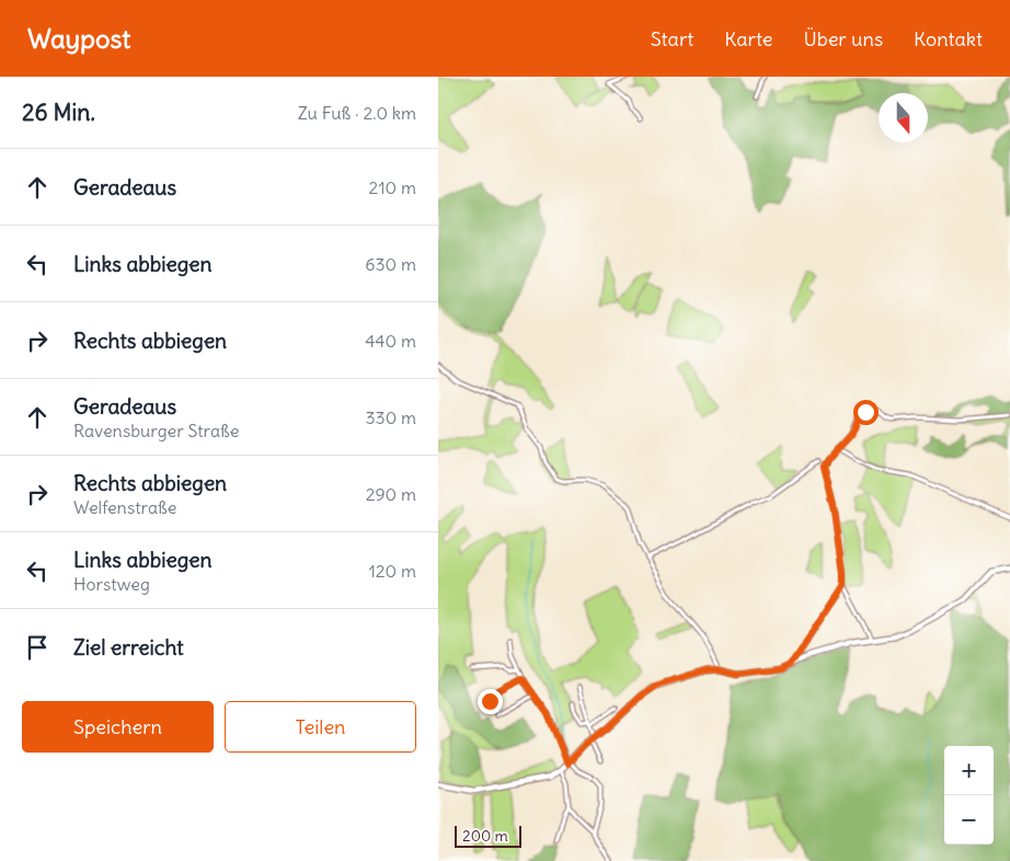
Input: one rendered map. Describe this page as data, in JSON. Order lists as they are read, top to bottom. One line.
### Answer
{"scale_bar":"200 m","north":"bottom","page":{"header":"Waypost","nav":["Start","Karte","Über uns","Kontakt"],"heading":["26 Min.","Zu Fuß · 2.0 km"],"list":[["Geradeaus","210 m"],["Links abbiegen","630 m"],["Rechts abbiegen","440 m"],["Geradeaus","Ravensburger Straße","330 m"],["Rechts abbiegen","Welfenstraße","290 m"],["Links abbiegen","Horstweg","120 m"],"Ziel erreicht"],"buttons":["Speichern","Teilen"],"map_buttons":["+","−"],"scale":"200 m"}}
